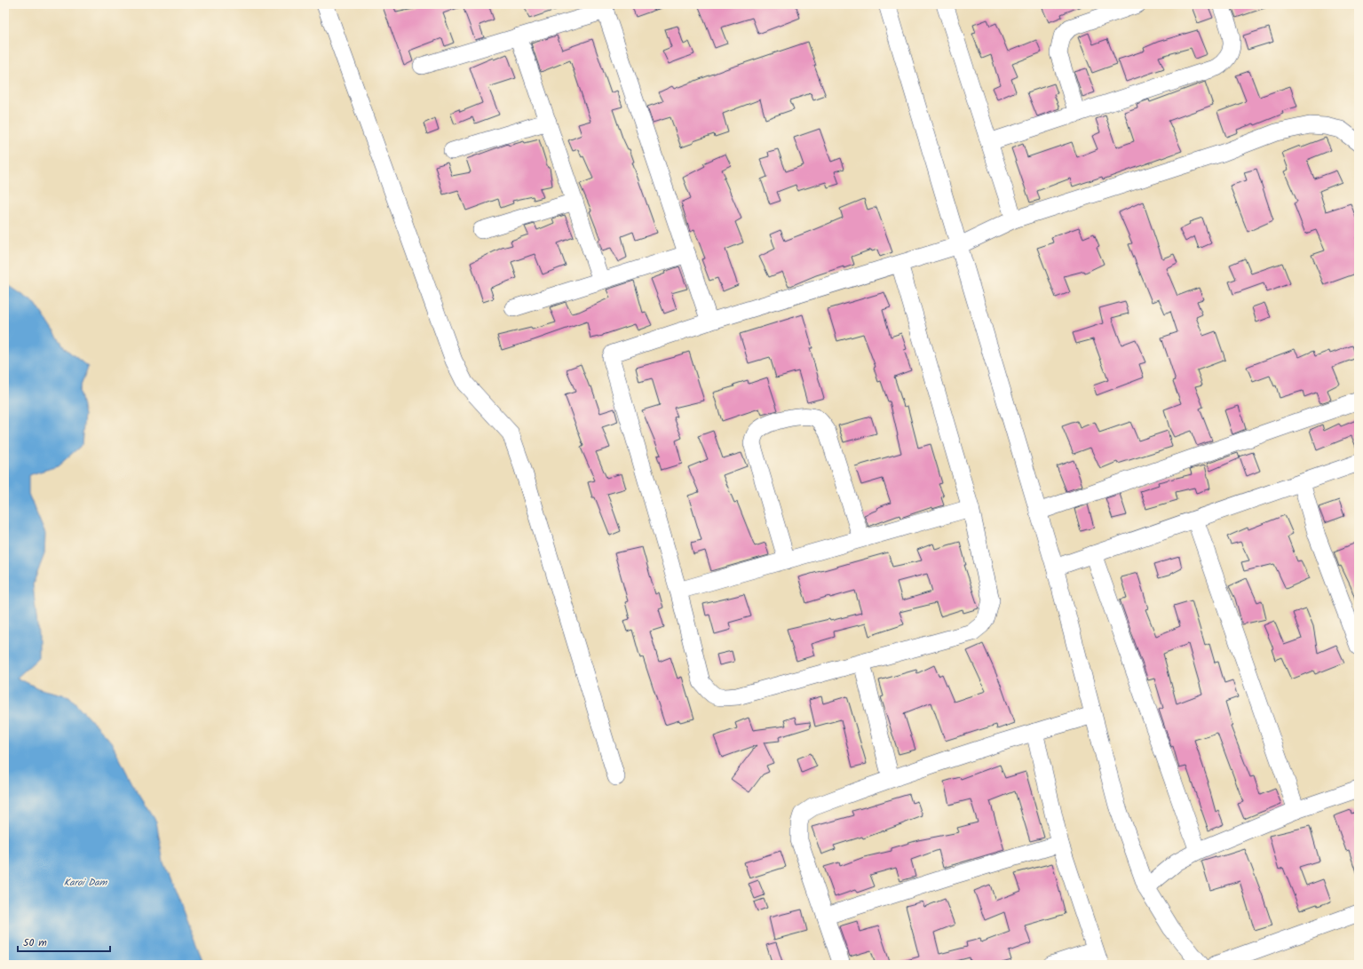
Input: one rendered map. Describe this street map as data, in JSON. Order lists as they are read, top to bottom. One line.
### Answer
{"water":["Karoi Dam"],"scale_bar":"50 m"}
